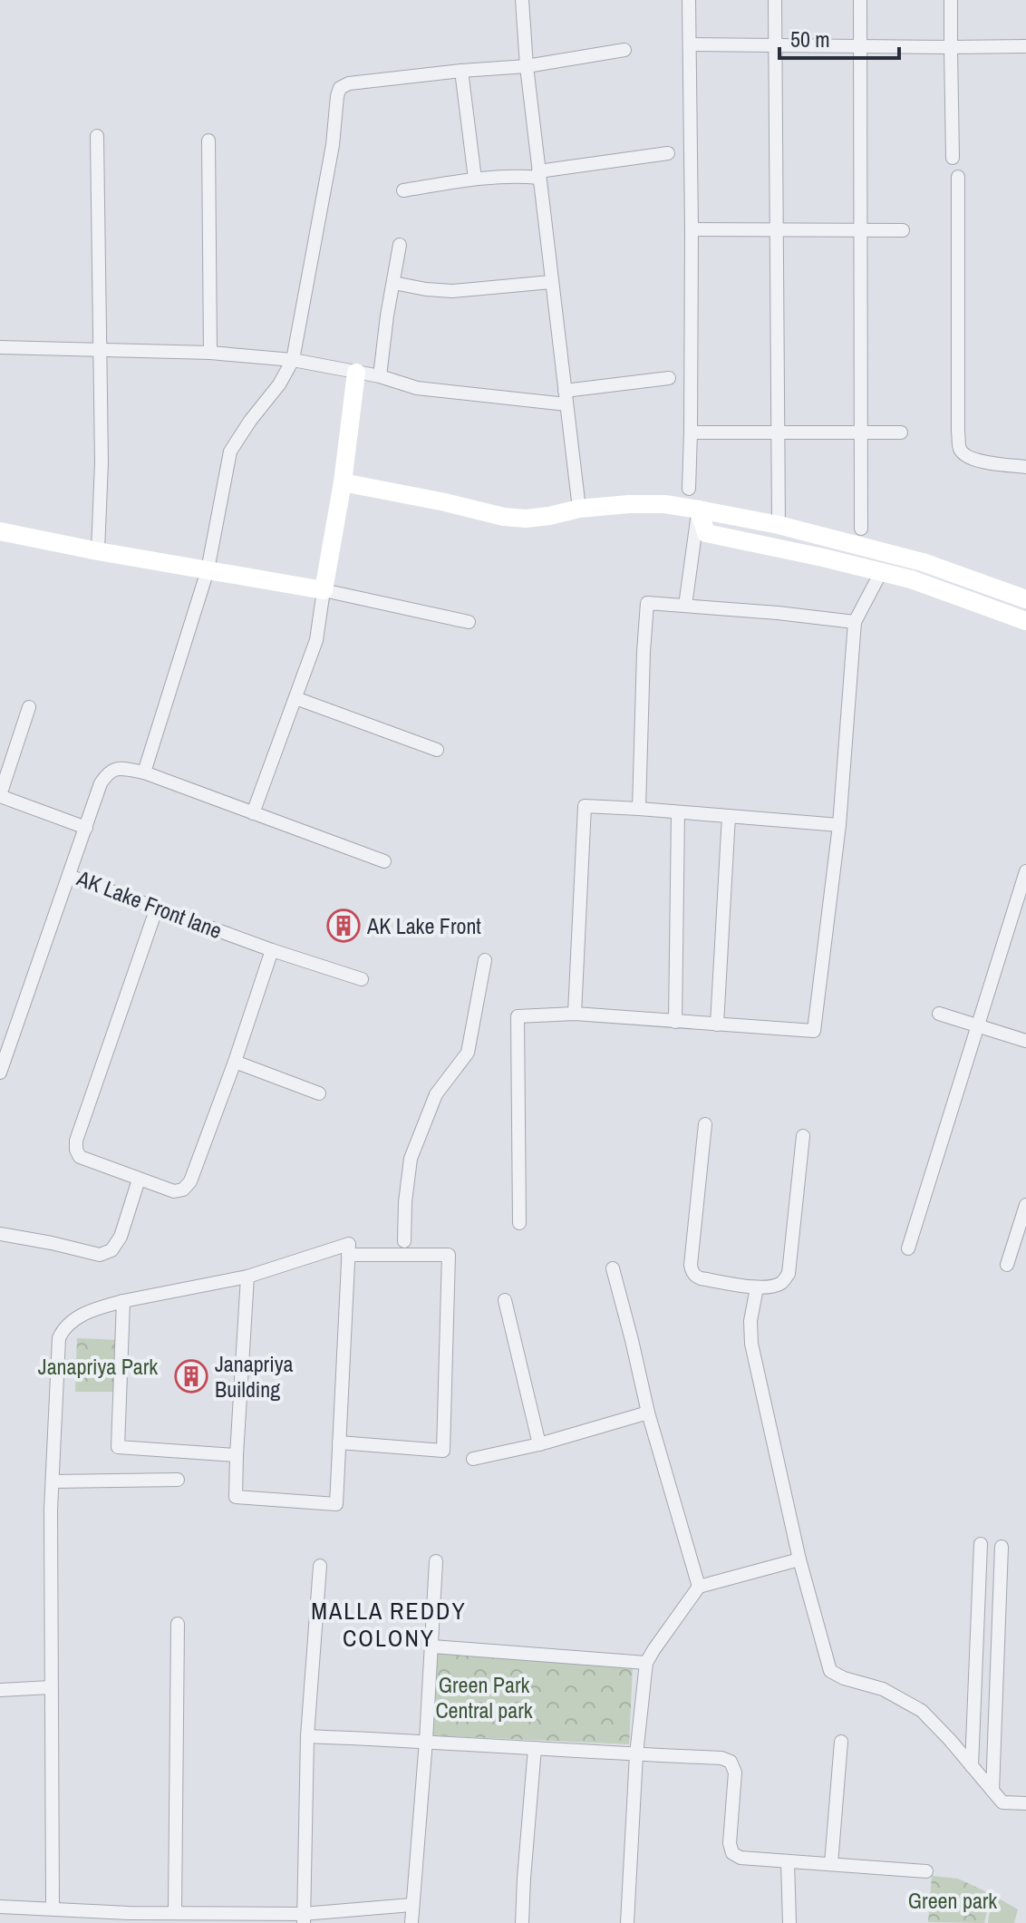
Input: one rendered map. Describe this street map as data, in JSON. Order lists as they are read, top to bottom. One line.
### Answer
{"streets":{"street":["AK Lake Front lane"]},"districts":["MALLA REDDY COLONY"],"parks":["Janapriya Park","Green Park Central park","Green park"],"places":{"building":["AK Lake Front","Janapriya Building"]},"scale_bar":"50 m"}
